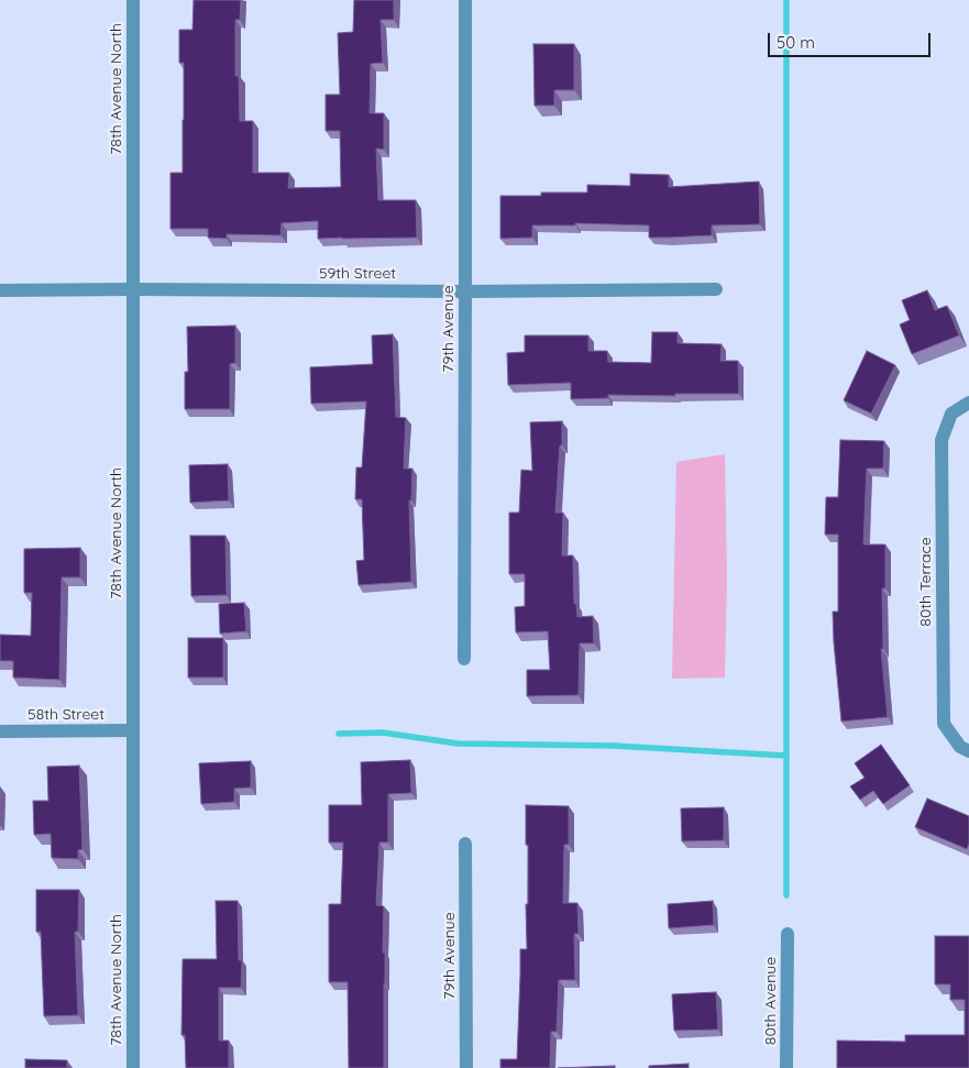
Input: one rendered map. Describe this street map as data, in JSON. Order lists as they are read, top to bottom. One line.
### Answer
{"streets":{"street":["78th Avenue North","59th Street","79th Avenue","80th Terrace","58th Street","80th Avenue"]},"crossings":[["78th Avenue North","59th Street"],["78th Avenue North","58th Street"],["59th Street","79th Avenue"]],"scale_bar":"50 m"}
